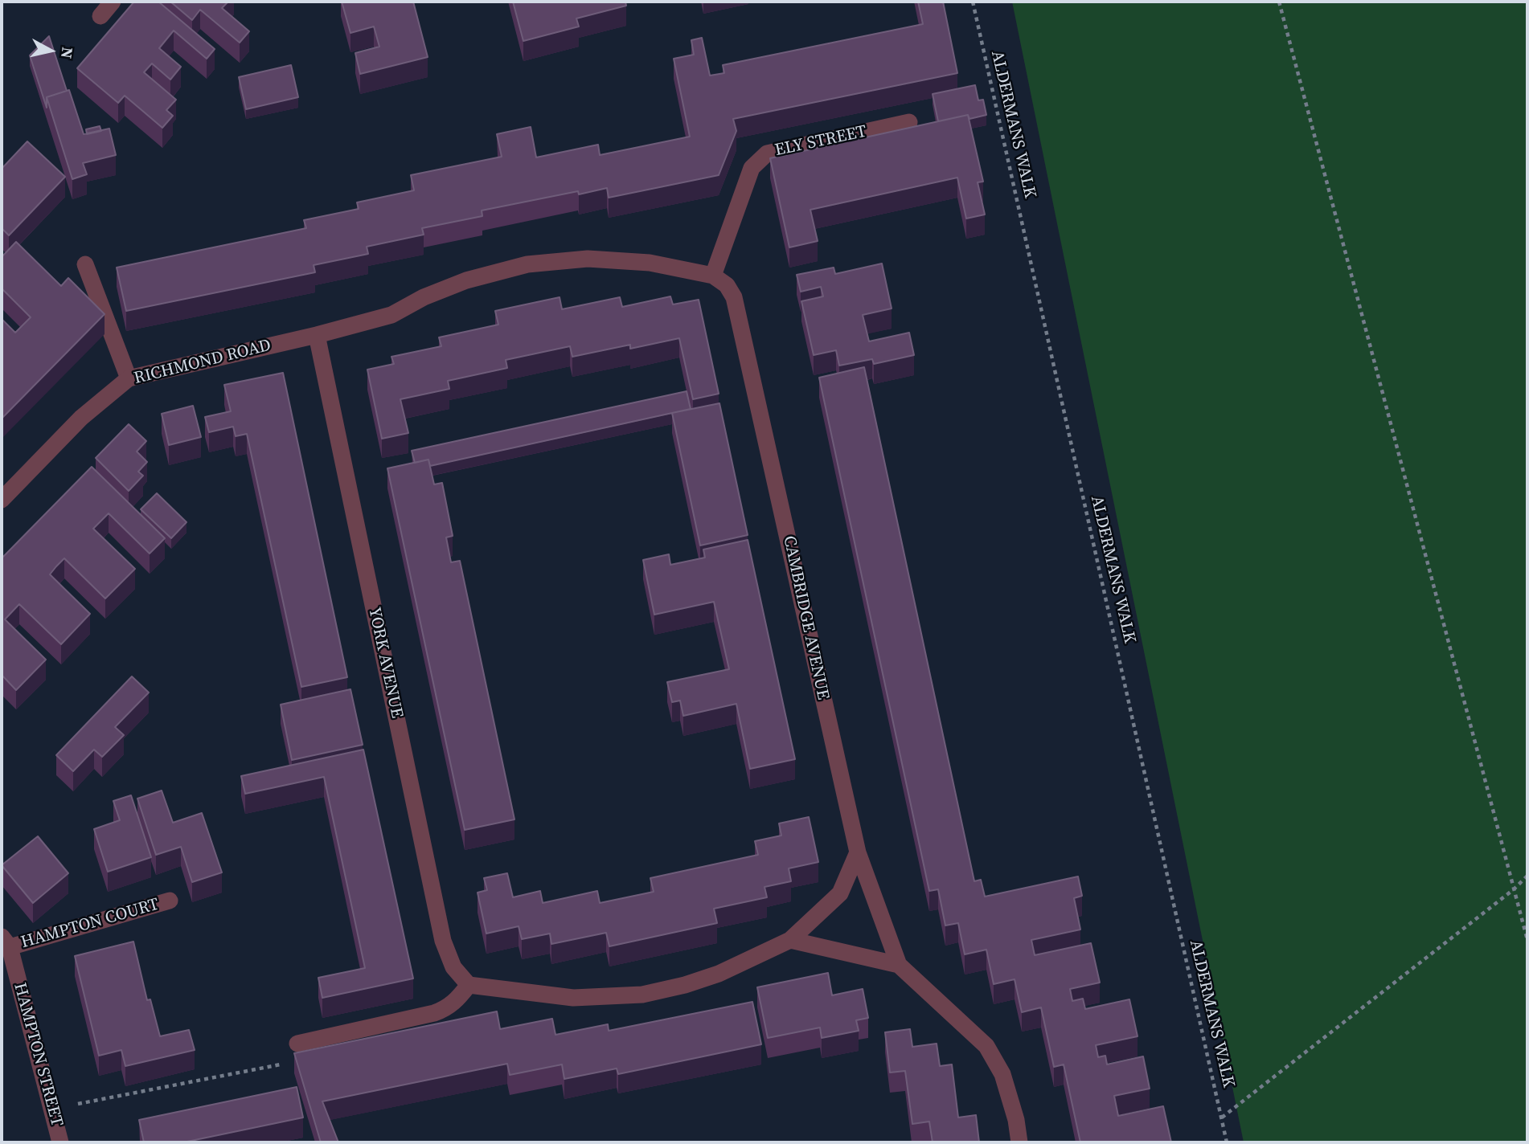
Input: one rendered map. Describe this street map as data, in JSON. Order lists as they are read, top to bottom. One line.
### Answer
{"streets":{"street":["ELY STREET","RICHMOND ROAD","CAMBRIDGE AVENUE","YORK AVENUE","HAMPTON COURT","HAMPTON STREET"],"path":["ALDERMANS WALK"]},"crossings":[["ELY STREET","RICHMOND ROAD"],["ELY STREET","CAMBRIDGE AVENUE"],["RICHMOND ROAD","CAMBRIDGE AVENUE"],["RICHMOND ROAD","YORK AVENUE"],["HAMPTON COURT","HAMPTON STREET"]],"north":"right"}
